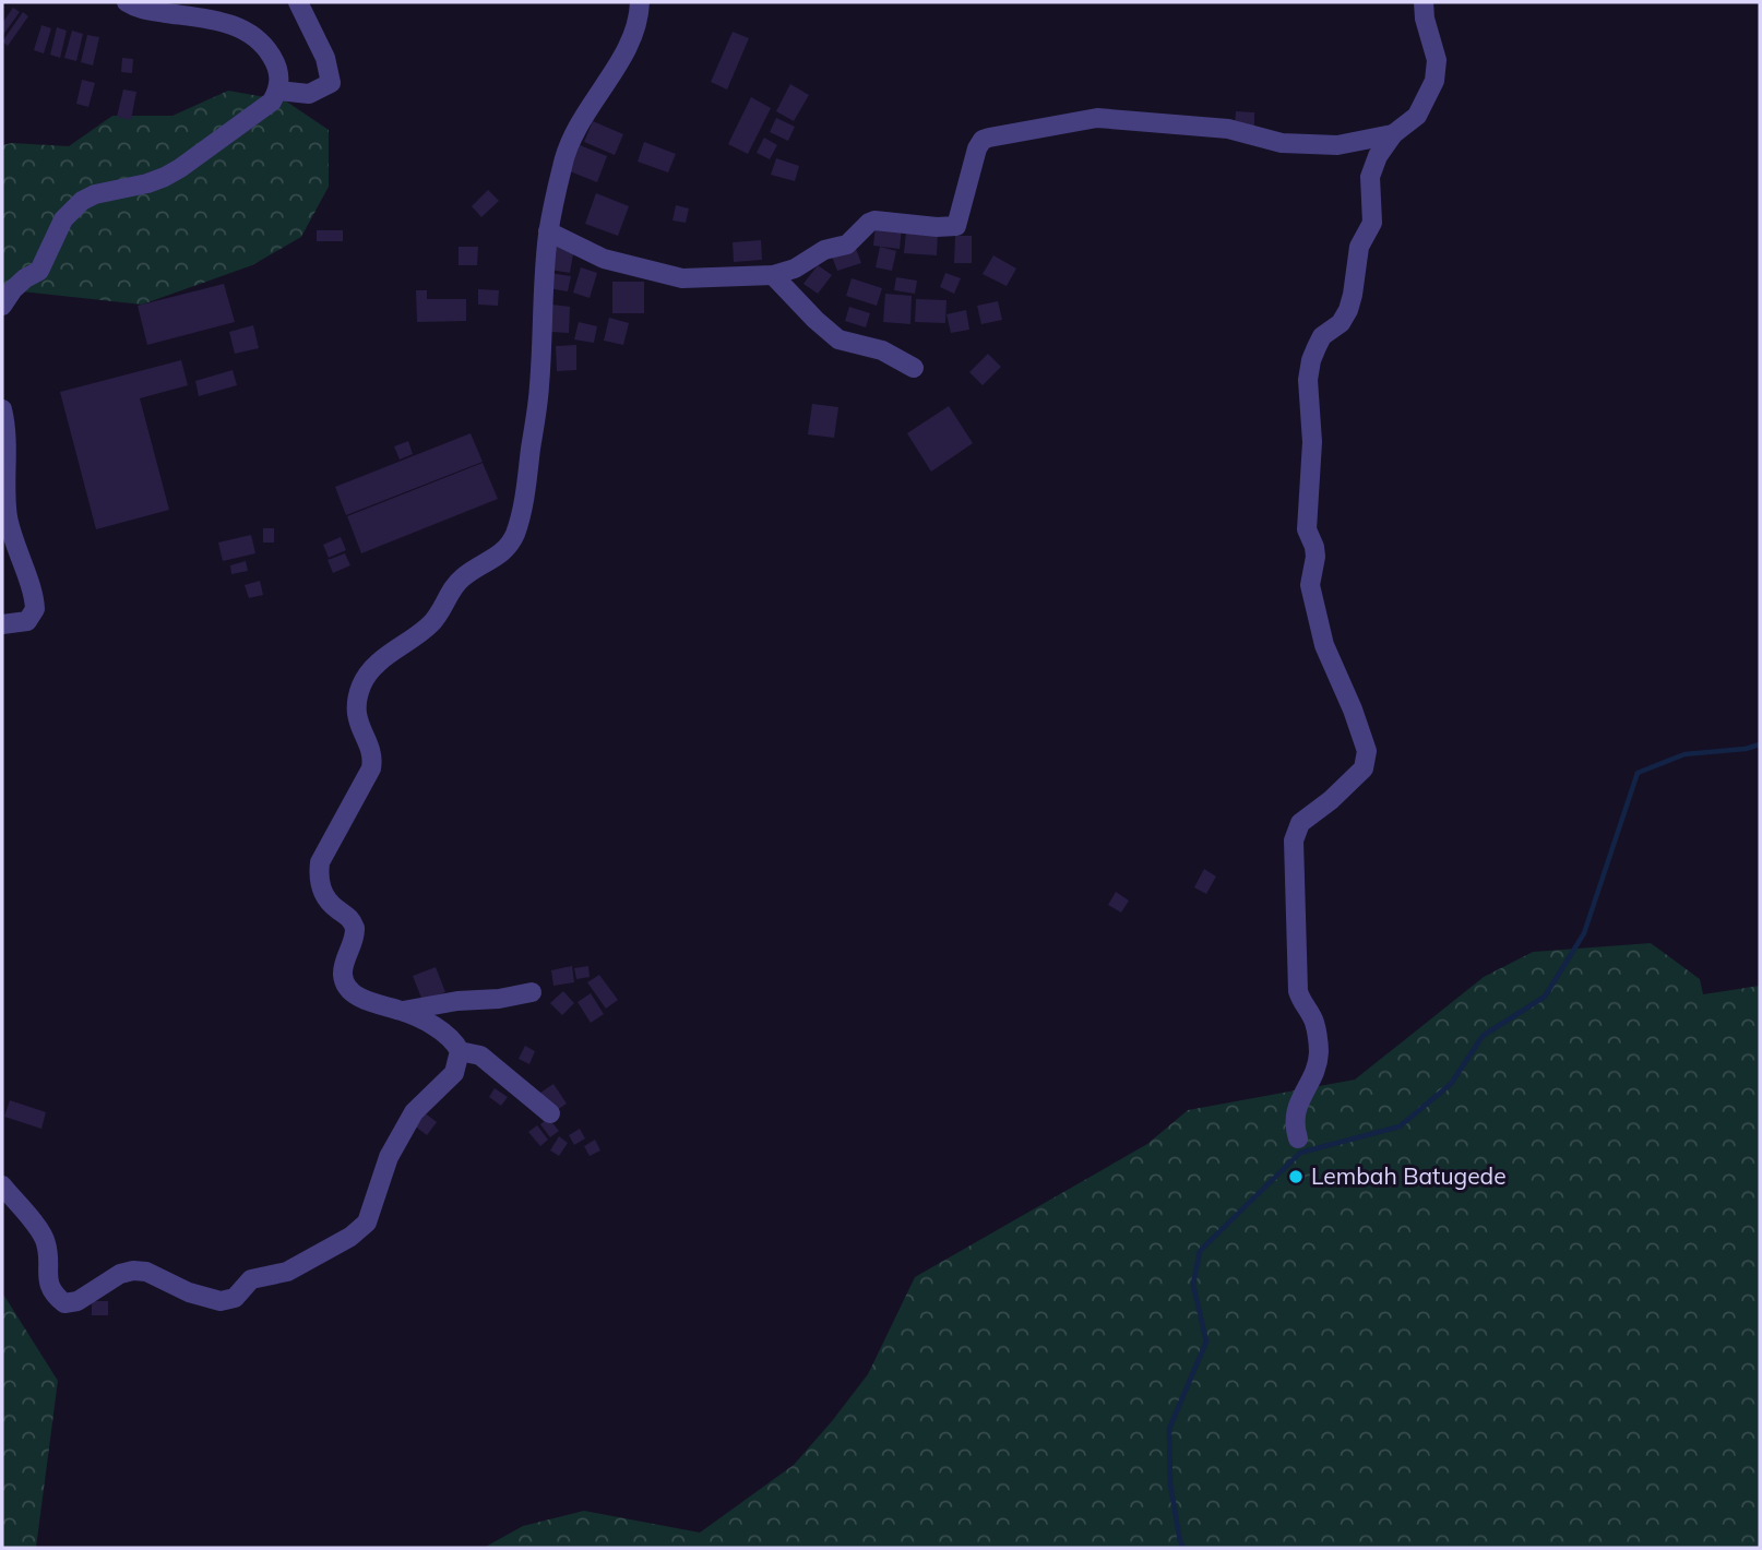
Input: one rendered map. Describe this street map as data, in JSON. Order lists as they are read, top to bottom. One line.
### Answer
{"places":["Lembah Batugede"]}
